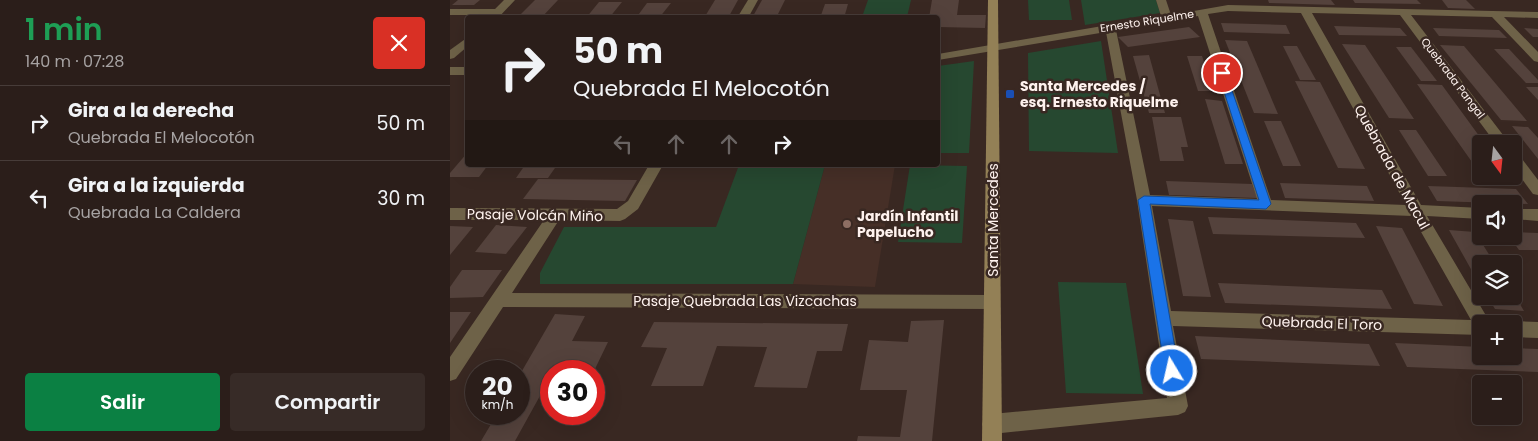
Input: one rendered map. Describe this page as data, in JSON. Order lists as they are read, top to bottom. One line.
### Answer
{"streets":{"street":["Ernesto Riquelme","Quebrada Pangal","Quebrada de Macul","Pasaje Volcán Miño","Santa Mercedes","Pasaje Quebrada Las Vizcachas","Quebrada El Toro"]},"crossings":[["Ernesto Riquelme","Quebrada Pangal"],["Ernesto Riquelme","Quebrada de Macul"],["Ernesto Riquelme","Santa Mercedes"],["Santa Mercedes","Pasaje Quebrada Las Vizcachas"]],"places":{"transit":["Santa Mercedes / esq. Ernesto Riquelme"],"other":["Jardín Infantil Papelucho"]},"north":"bottom","page":{"heading":["1 min","140 m · 07:28"],"turn":["50 m","Quebrada El Melocotón"],"list":[{"name":"Gira a la derecha","note":"Quebrada El Melocotón","value":"50 m"},{"name":"Gira a la izquierda","note":"Quebrada La Caldera","value":"30 m"}],"map_buttons":["+","−"],"speed":"20 km/h","limit":"30","buttons":["Salir","Compartir"]}}
